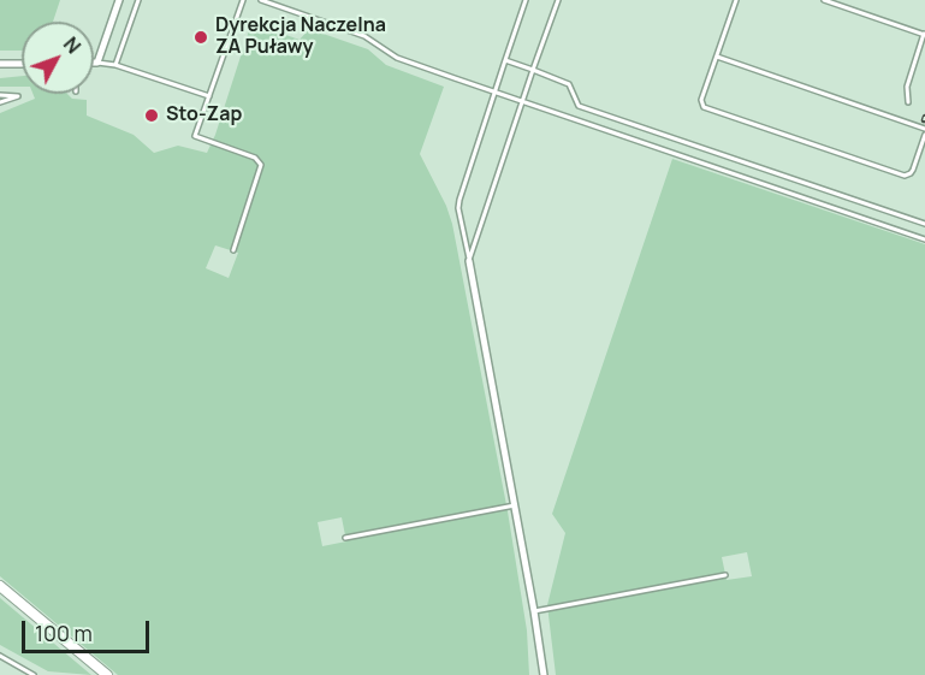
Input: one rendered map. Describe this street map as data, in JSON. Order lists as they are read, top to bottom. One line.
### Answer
{"places":["Dyrekcja Naczelna ZA Puławy","Sto-Zap"],"scale_bar":"100 m","north":"top right"}
